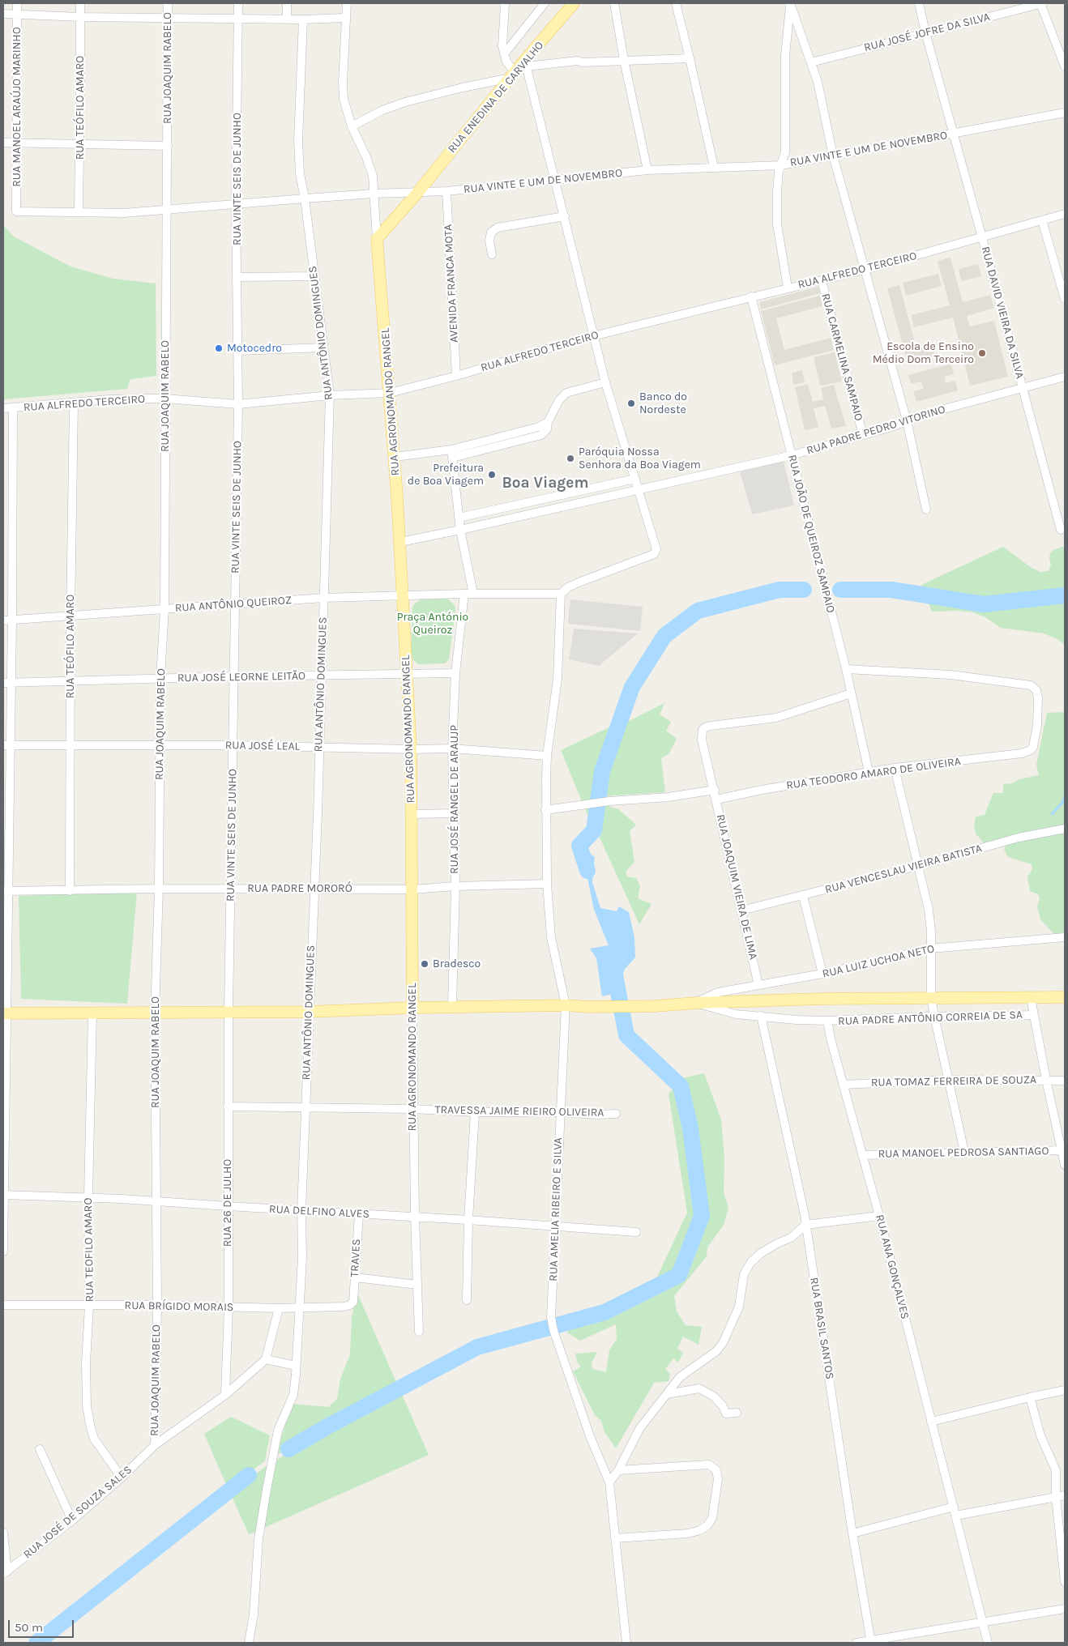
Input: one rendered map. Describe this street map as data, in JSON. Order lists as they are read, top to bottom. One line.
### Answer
{"streets":{"main road":["RUA ENEDINA DE CARVALHO","RUA AGRONOMANDO RANGEL"],"street":["RUA JOSÉ JOFRE DA SILVA","RUA JOAQUIM RABELO","RUA MANOEL ARAÚJO MARINHO","RUA TEÓFILO AMARO","RUA VINTE E UM DE NOVEMBRO","RUA VINTE SEIS DE JUNHO","RUA ALFREDO TERCEIRO","AVENIDA FRANCA MOTA","RUA DAVID VIEIRA DA SILVA","RUA ANTÔNIO DOMINGUES","RUA CARMELINA SAMPAIO","RUA PADRE PEDRO VITORINO","RUA JOÃO DE QUEIROZ SAMPAIO","RUA ANTÔNIO QUEIROZ","RUA JOSÉ LEORNE LEITÃO","RUA JOSÉ LEAL","RUA TEODORO AMARO DE OLIVEIRA","RUA JOSÉ RANGEL DE ARAUJP","RUA VENCESLAU VIEIRA BATISTA","RUA JOAQUIM VIEIRA DE LIMA","RUA PADRE MORORÓ","RUA LUIZ UCHOA NETO","RUA PADRE ANTÔNIO CORREIA DE SA","RUA TOMAZ FERREIRA DE SOUZA","TRAVESSA JAIME RIEIRO OLIVEIRA","RUA MANOEL PEDROSA SANTIAGO","RUA 26 DE JULHO","RUA AMELIA RIBEIRO E SILVA","RUA DELFINO ALVES","RUA TEOFILO AMARO","TRAVES","RUA ANA GONÇALVES","RUA BRÍGIDO MORAIS","RUA BRASIL SANTOS","RUA JOSÉ DE SOUZA SALES"]},"crossings":[["RUA JOAQUIM RABELO","RUA VINTE E UM DE NOVEMBRO"],["RUA JOAQUIM RABELO","RUA ALFREDO TERCEIRO"],["RUA JOAQUIM RABELO","RUA ANTÔNIO QUEIROZ"],["RUA JOAQUIM RABELO","RUA JOSÉ LEORNE LEITÃO"],["RUA JOAQUIM RABELO","RUA JOSÉ LEAL"],["RUA JOAQUIM RABELO","RUA PADRE MORORÓ"],["RUA JOAQUIM RABELO","RUA DELFINO ALVES"],["RUA JOAQUIM RABELO","RUA BRÍGIDO MORAIS"],["RUA JOAQUIM RABELO","RUA JOSÉ DE SOUZA SALES"],["RUA ENEDINA DE CARVALHO","RUA VINTE E UM DE NOVEMBRO"],["RUA ENEDINA DE CARVALHO","RUA AGRONOMANDO RANGEL"],["RUA MANOEL ARAÚJO MARINHO","RUA VINTE E UM DE NOVEMBRO"],["RUA TEÓFILO AMARO","RUA VINTE E UM DE NOVEMBRO"],["RUA TEÓFILO AMARO","RUA ALFREDO TERCEIRO"],["RUA TEÓFILO AMARO","RUA ANTÔNIO QUEIROZ"],["RUA TEÓFILO AMARO","RUA JOSÉ LEORNE LEITÃO"],["RUA TEÓFILO AMARO","RUA JOSÉ LEAL"],["RUA TEÓFILO AMARO","RUA PADRE MORORÓ"],["RUA VINTE E UM DE NOVEMBRO","RUA VINTE SEIS DE JUNHO"],["RUA VINTE E UM DE NOVEMBRO","AVENIDA FRANCA MOTA"],["RUA VINTE E UM DE NOVEMBRO","RUA DAVID VIEIRA DA SILVA"],["RUA VINTE E UM DE NOVEMBRO","RUA ANTÔNIO DOMINGUES"],["RUA VINTE E UM DE NOVEMBRO","RUA AGRONOMANDO RANGEL"],["RUA VINTE SEIS DE JUNHO","RUA ALFREDO TERCEIRO"],["RUA VINTE SEIS DE JUNHO","RUA ANTÔNIO QUEIROZ"],["RUA VINTE SEIS DE JUNHO","RUA JOSÉ LEORNE LEITÃO"],["RUA VINTE SEIS DE JUNHO","RUA JOSÉ LEAL"],["RUA VINTE SEIS DE JUNHO","RUA PADRE MORORÓ"],["RUA VINTE SEIS DE JUNHO","RUA 26 DE JULHO"],["RUA ALFREDO TERCEIRO","AVENIDA FRANCA MOTA"],["RUA ALFREDO TERCEIRO","RUA DAVID VIEIRA DA SILVA"],["RUA ALFREDO TERCEIRO","RUA ANTÔNIO DOMINGUES"],["RUA ALFREDO TERCEIRO","RUA CARMELINA SAMPAIO"],["RUA ALFREDO TERCEIRO","RUA AGRONOMANDO RANGEL"],["RUA ALFREDO TERCEIRO","RUA JOÃO DE QUEIROZ SAMPAIO"],["RUA DAVID VIEIRA DA SILVA","RUA PADRE PEDRO VITORINO"],["RUA ANTÔNIO DOMINGUES","RUA ANTÔNIO QUEIROZ"],["RUA ANTÔNIO DOMINGUES","RUA JOSÉ LEORNE LEITÃO"],["RUA ANTÔNIO DOMINGUES","RUA JOSÉ LEAL"],["RUA ANTÔNIO DOMINGUES","RUA PADRE MORORÓ"],["RUA ANTÔNIO DOMINGUES","TRAVESSA JAIME RIEIRO OLIVEIRA"],["RUA ANTÔNIO DOMINGUES","RUA DELFINO ALVES"],["RUA ANTÔNIO DOMINGUES","RUA BRÍGIDO MORAIS"],["RUA CARMELINA SAMPAIO","RUA PADRE PEDRO VITORINO"],["RUA AGRONOMANDO RANGEL","RUA PADRE PEDRO VITORINO"],["RUA AGRONOMANDO RANGEL","RUA ANTÔNIO QUEIROZ"],["RUA AGRONOMANDO RANGEL","RUA JOSÉ LEORNE LEITÃO"],["RUA AGRONOMANDO RANGEL","RUA JOSÉ LEAL"],["RUA AGRONOMANDO RANGEL","RUA PADRE MORORÓ"],["RUA AGRONOMANDO RANGEL","TRAVESSA JAIME RIEIRO OLIVEIRA"],["RUA AGRONOMANDO RANGEL","RUA DELFINO ALVES"],["RUA PADRE PEDRO VITORINO","RUA JOÃO DE QUEIROZ SAMPAIO"],["RUA JOÃO DE QUEIROZ SAMPAIO","RUA TEODORO AMARO DE OLIVEIRA"],["RUA JOÃO DE QUEIROZ SAMPAIO","RUA JOAQUIM VIEIRA DE LIMA"],["RUA ANTÔNIO QUEIROZ","RUA JOSÉ RANGEL DE ARAUJP"],["RUA ANTÔNIO QUEIROZ","RUA AMELIA RIBEIRO E SILVA"],["RUA JOSÉ LEORNE LEITÃO","RUA JOSÉ RANGEL DE ARAUJP"],["RUA JOSÉ LEAL","RUA JOSÉ RANGEL DE ARAUJP"],["RUA JOSÉ LEAL","RUA AMELIA RIBEIRO E SILVA"],["RUA TEODORO AMARO DE OLIVEIRA","RUA JOAQUIM VIEIRA DE LIMA"],["RUA JOSÉ RANGEL DE ARAUJP","RUA PADRE MORORÓ"],["RUA VENCESLAU VIEIRA BATISTA","RUA JOAQUIM VIEIRA DE LIMA"],["RUA JOAQUIM VIEIRA DE LIMA","RUA LUIZ UCHOA NETO"],["RUA PADRE MORORÓ","RUA AMELIA RIBEIRO E SILVA"],["RUA PADRE ANTÔNIO CORREIA DE SA","RUA ANA GONÇALVES"],["RUA TOMAZ FERREIRA DE SOUZA","RUA ANA GONÇALVES"],["TRAVESSA JAIME RIEIRO OLIVEIRA","RUA 26 DE JULHO"],["TRAVESSA JAIME RIEIRO OLIVEIRA","RUA AMELIA RIBEIRO E SILVA"],["RUA MANOEL PEDROSA SANTIAGO","RUA ANA GONÇALVES"],["RUA 26 DE JULHO","RUA DELFINO ALVES"],["RUA 26 DE JULHO","RUA BRÍGIDO MORAIS"],["RUA 26 DE JULHO","RUA JOSÉ DE SOUZA SALES"],["RUA AMELIA RIBEIRO E SILVA","RUA DELFINO ALVES"],["RUA DELFINO ALVES","RUA TEOFILO AMARO"],["RUA DELFINO ALVES","TRAVES"],["RUA TEOFILO AMARO","RUA BRÍGIDO MORAIS"],["RUA TEOFILO AMARO","RUA JOSÉ DE SOUZA SALES"],["TRAVES","RUA BRÍGIDO MORAIS"]],"districts":["Boa Viagem"],"parks":["Praça António Queiroz"],"places":["Motocedro","Escola de Ensino Médio Dom Terceiro","Banco do Nordeste","Paróquia Nossa Senhora da Boa Viagem","Prefeitura de Boa Viagem","Bradesco"],"scale_bar":"50 m"}
